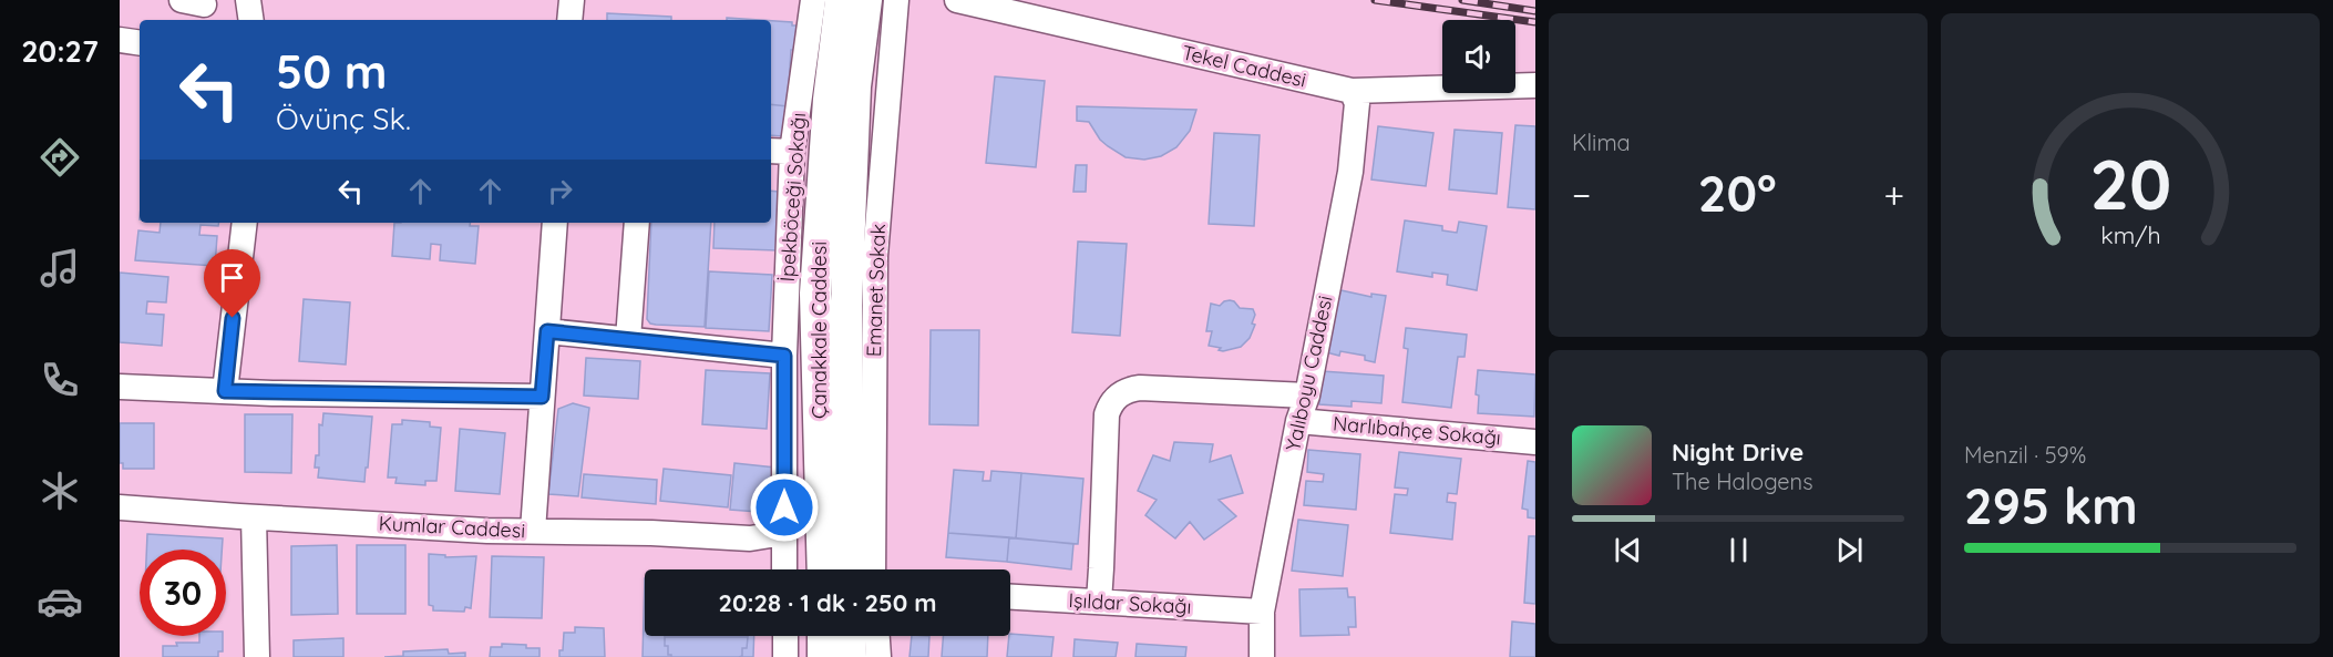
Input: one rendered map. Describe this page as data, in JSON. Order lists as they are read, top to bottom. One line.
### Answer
{"streets":{"main road":["Çanakkale Caddesi"],"street":["Tekel Caddesi","İpekböceği Sokağı","Emanet Sokak","Yalıboyu Caddesi","Narlıbahçe Sokağı","Kumlar Caddesi","Işıldar Sokağı"]},"crossings":[["Tekel Caddesi","Yalıboyu Caddesi"],["İpekböceği Sokağı","Kumlar Caddesi"],["Yalıboyu Caddesi","Narlıbahçe Sokağı"],["Yalıboyu Caddesi","Işıldar Sokağı"]],"page":{"tabs":"20:27","tile":["Klima",["Menzil · 59%","295 km"]],"turn":["50 m","Övünç Sk."],"heat":["−","20°","+"],"song":["Night Drive","The Halogens"],"limit":"30","trip":"20:28 · 1 dk · 250 m","gauge":["20","km/h"]}}
